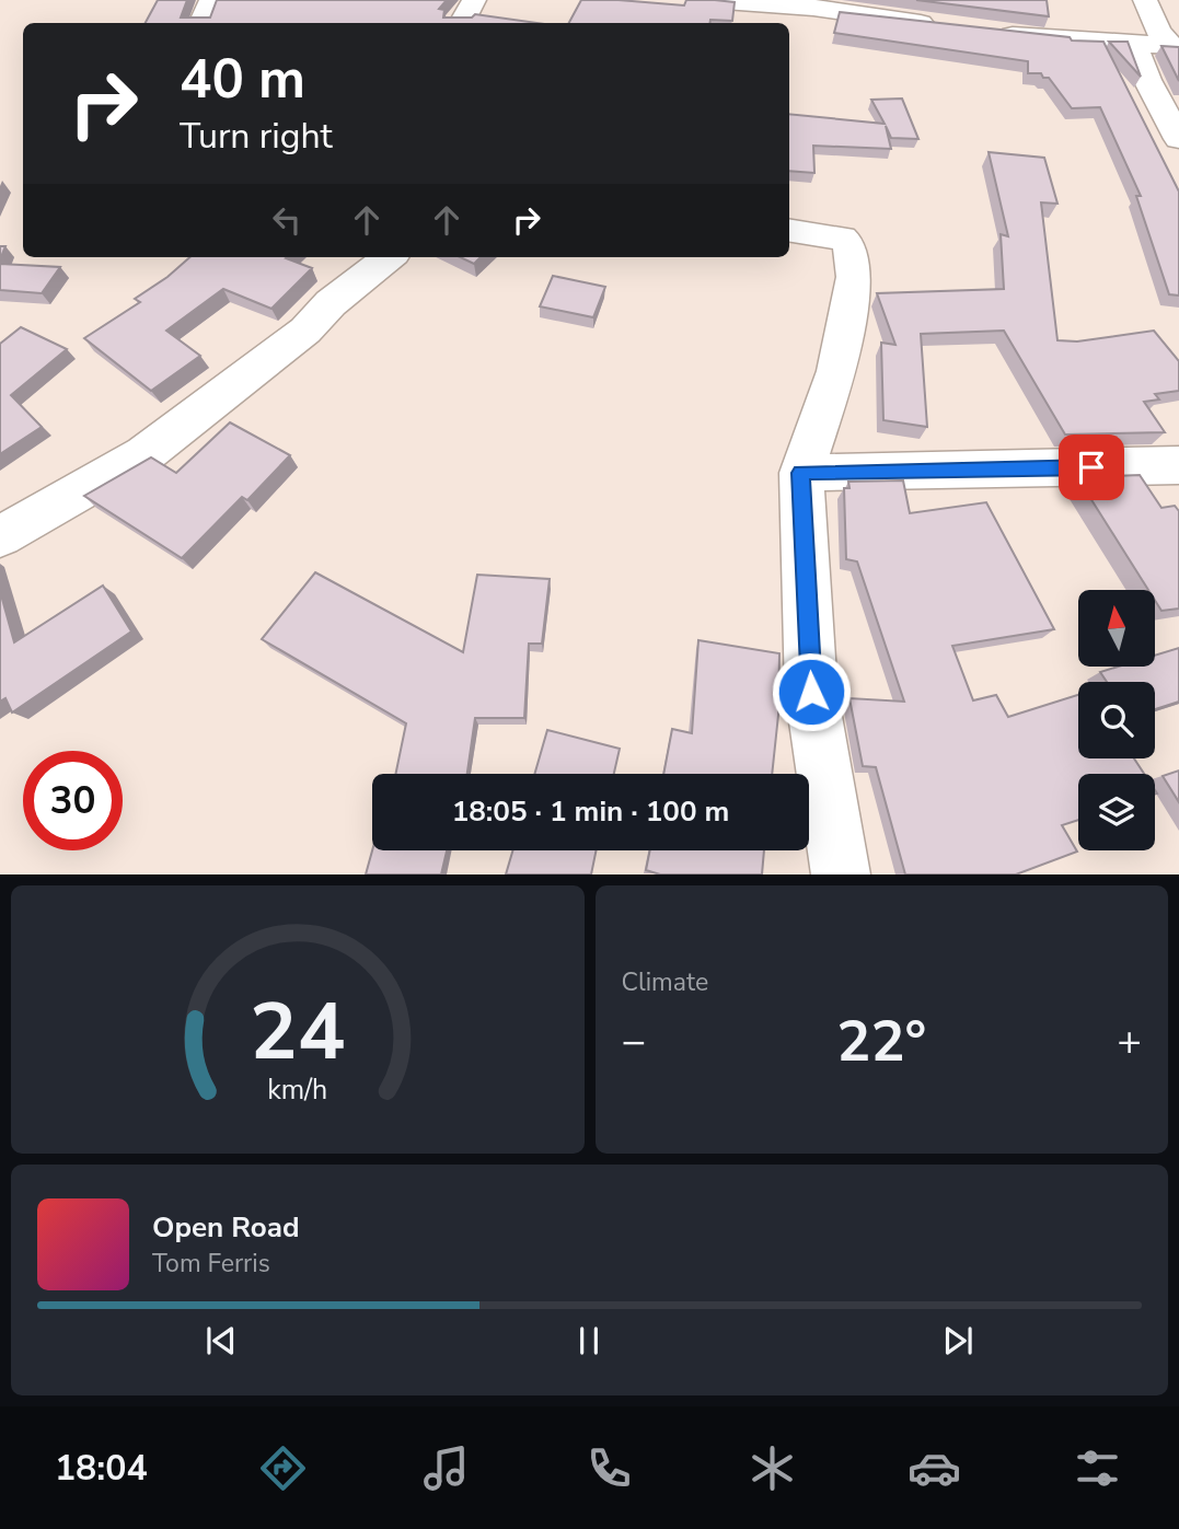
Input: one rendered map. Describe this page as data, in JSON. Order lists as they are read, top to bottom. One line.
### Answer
{"north":"top","page":{"turn":["40 m","Turn right"],"limit":"30","trip":"18:05 · 1 min · 100 m","tile":"Climate","heat":["−","22°","+"],"song":["Open Road","Tom Ferris"],"tabs":"18:04","gauge":["24","km/h"]}}
